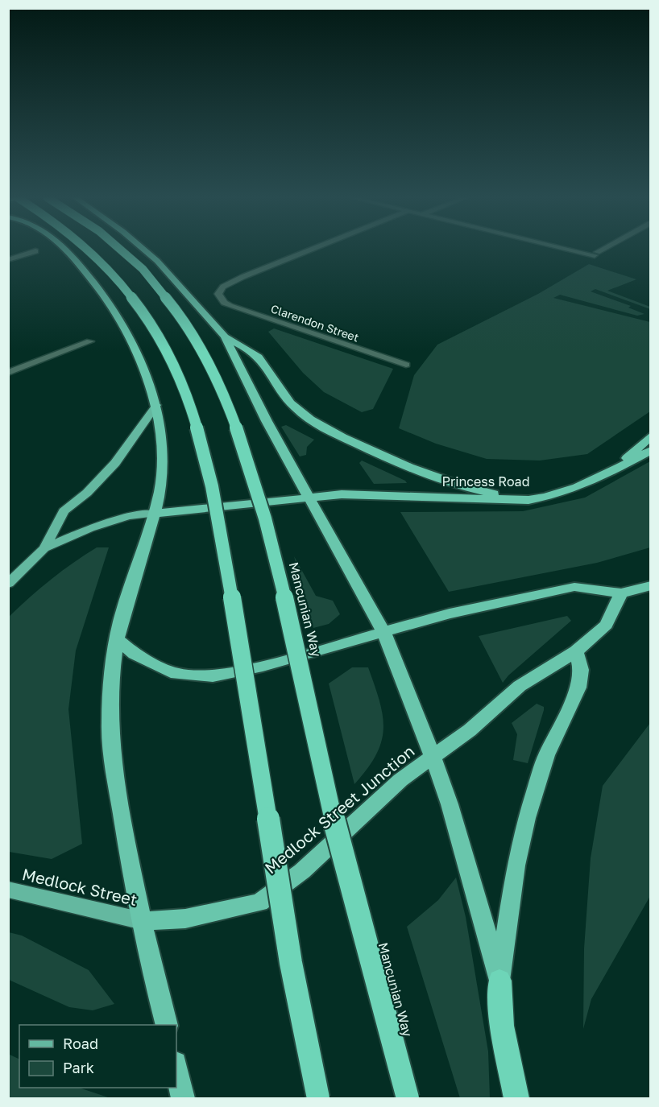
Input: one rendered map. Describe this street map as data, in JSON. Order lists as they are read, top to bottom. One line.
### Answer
{"streets":{"highway":["Princess Road","Mancunian Way","Medlock Street Junction"],"main road":["Medlock Street"],"street":["Clarendon Street"]},"crossings":[["Princess Road","Medlock Street Junction"],["Medlock Street Junction","Medlock Street"]],"legend":["Road","Park"]}
